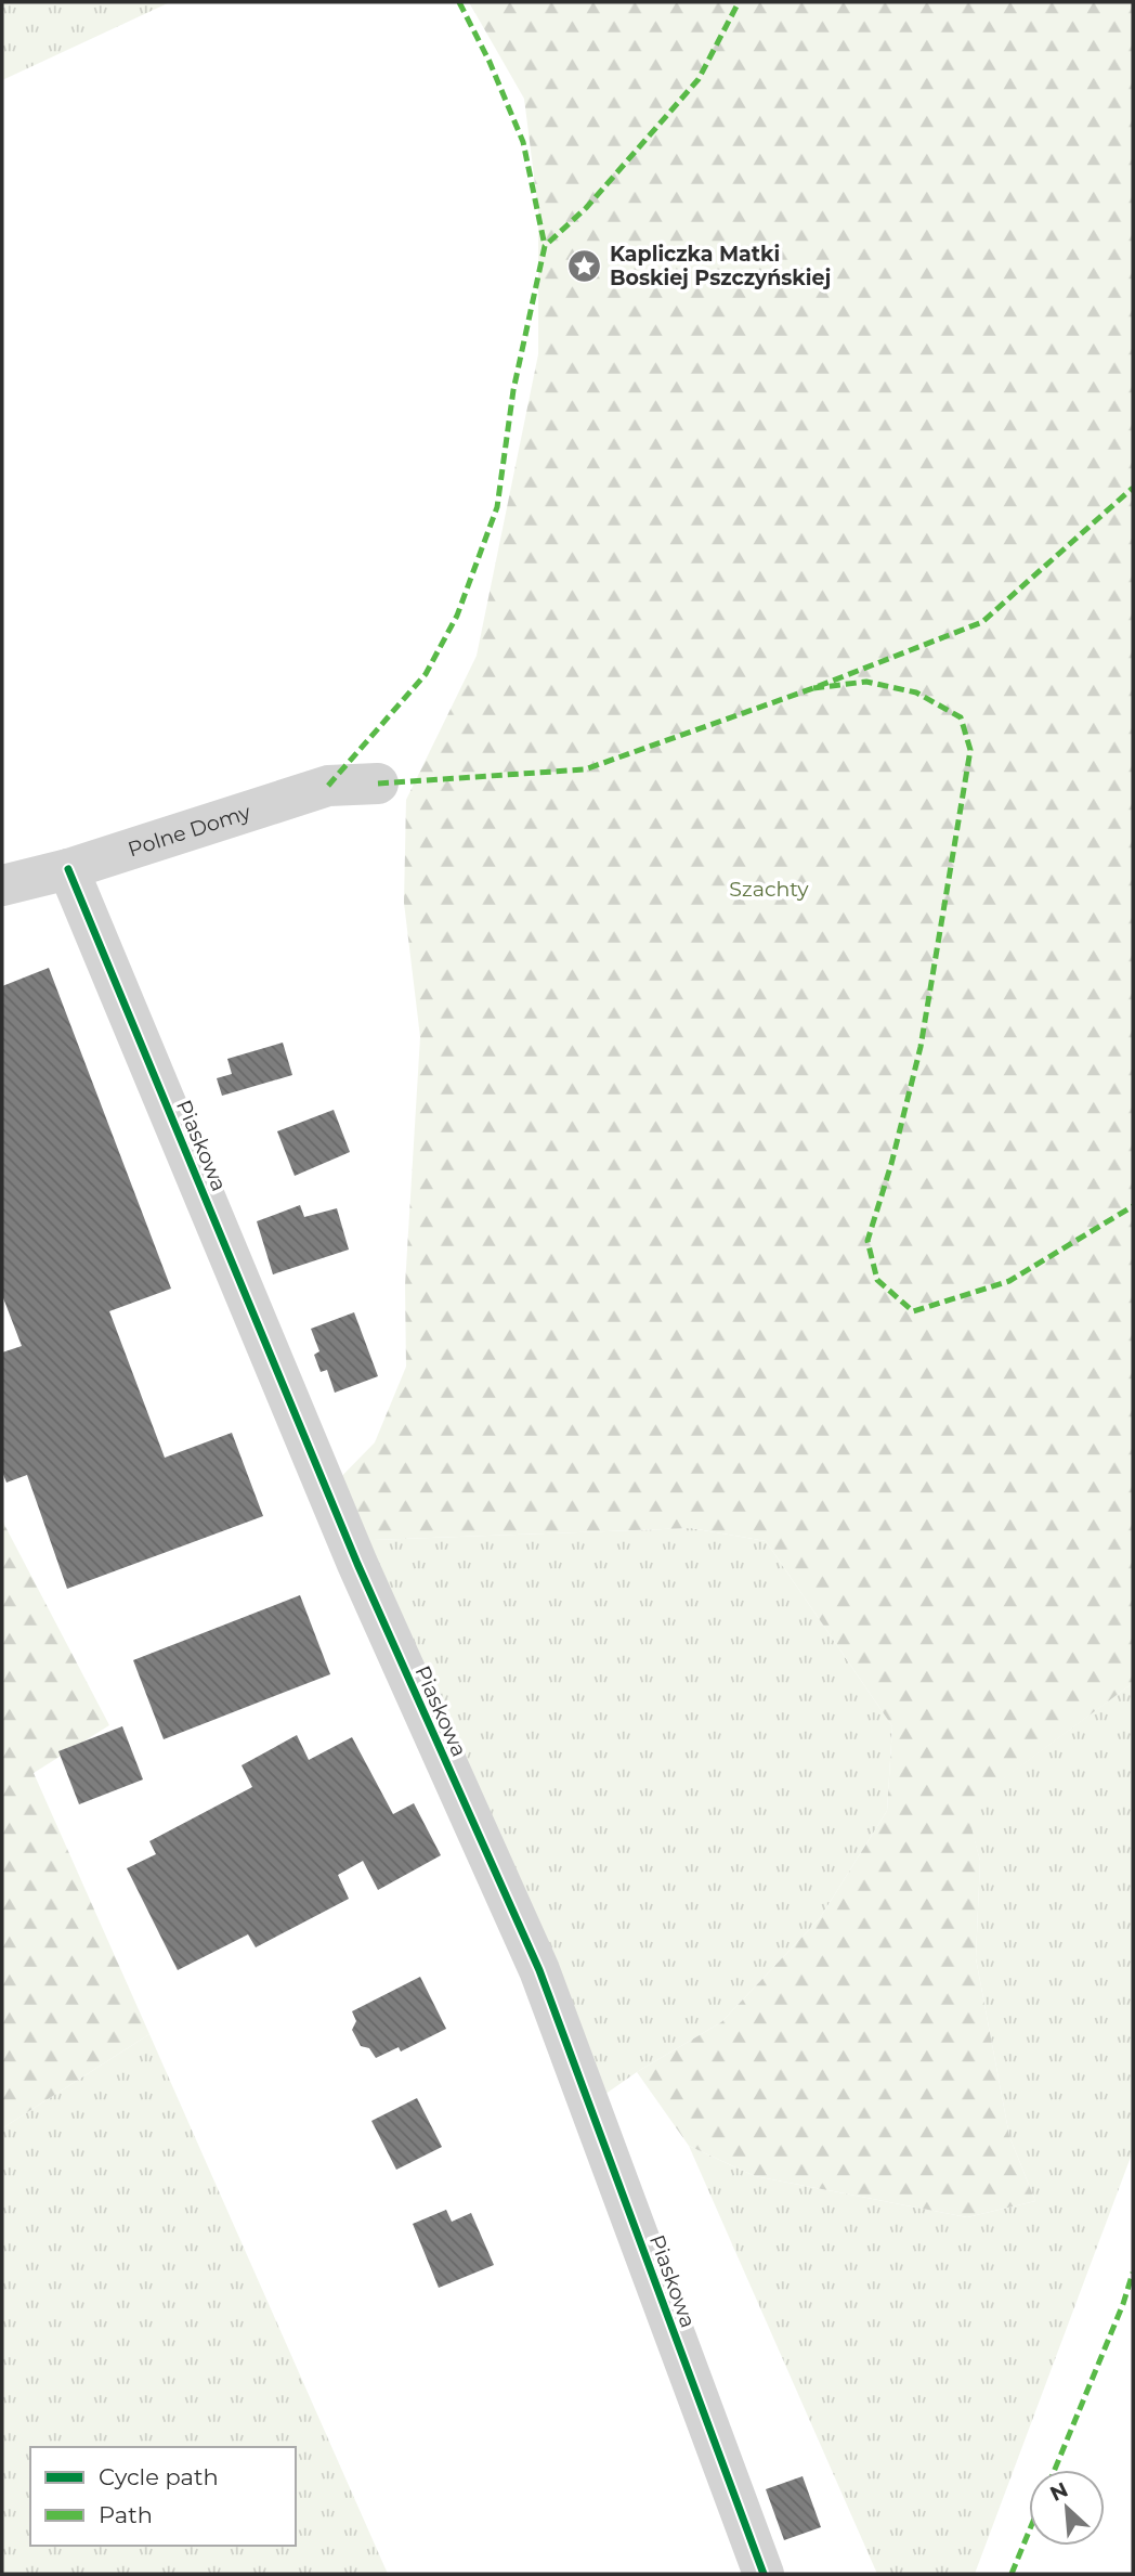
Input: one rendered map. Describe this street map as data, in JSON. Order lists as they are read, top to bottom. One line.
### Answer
{"streets":{"street":["Polne Domy","Piaskowa"]},"crossings":[["Polne Domy","Piaskowa"]],"parks":["Szachty"],"places":{"place":["Kapliczka Matki Boskiej Pszczyńskiej"]},"legend":["Cycle path","Path"],"north":"top left"}
